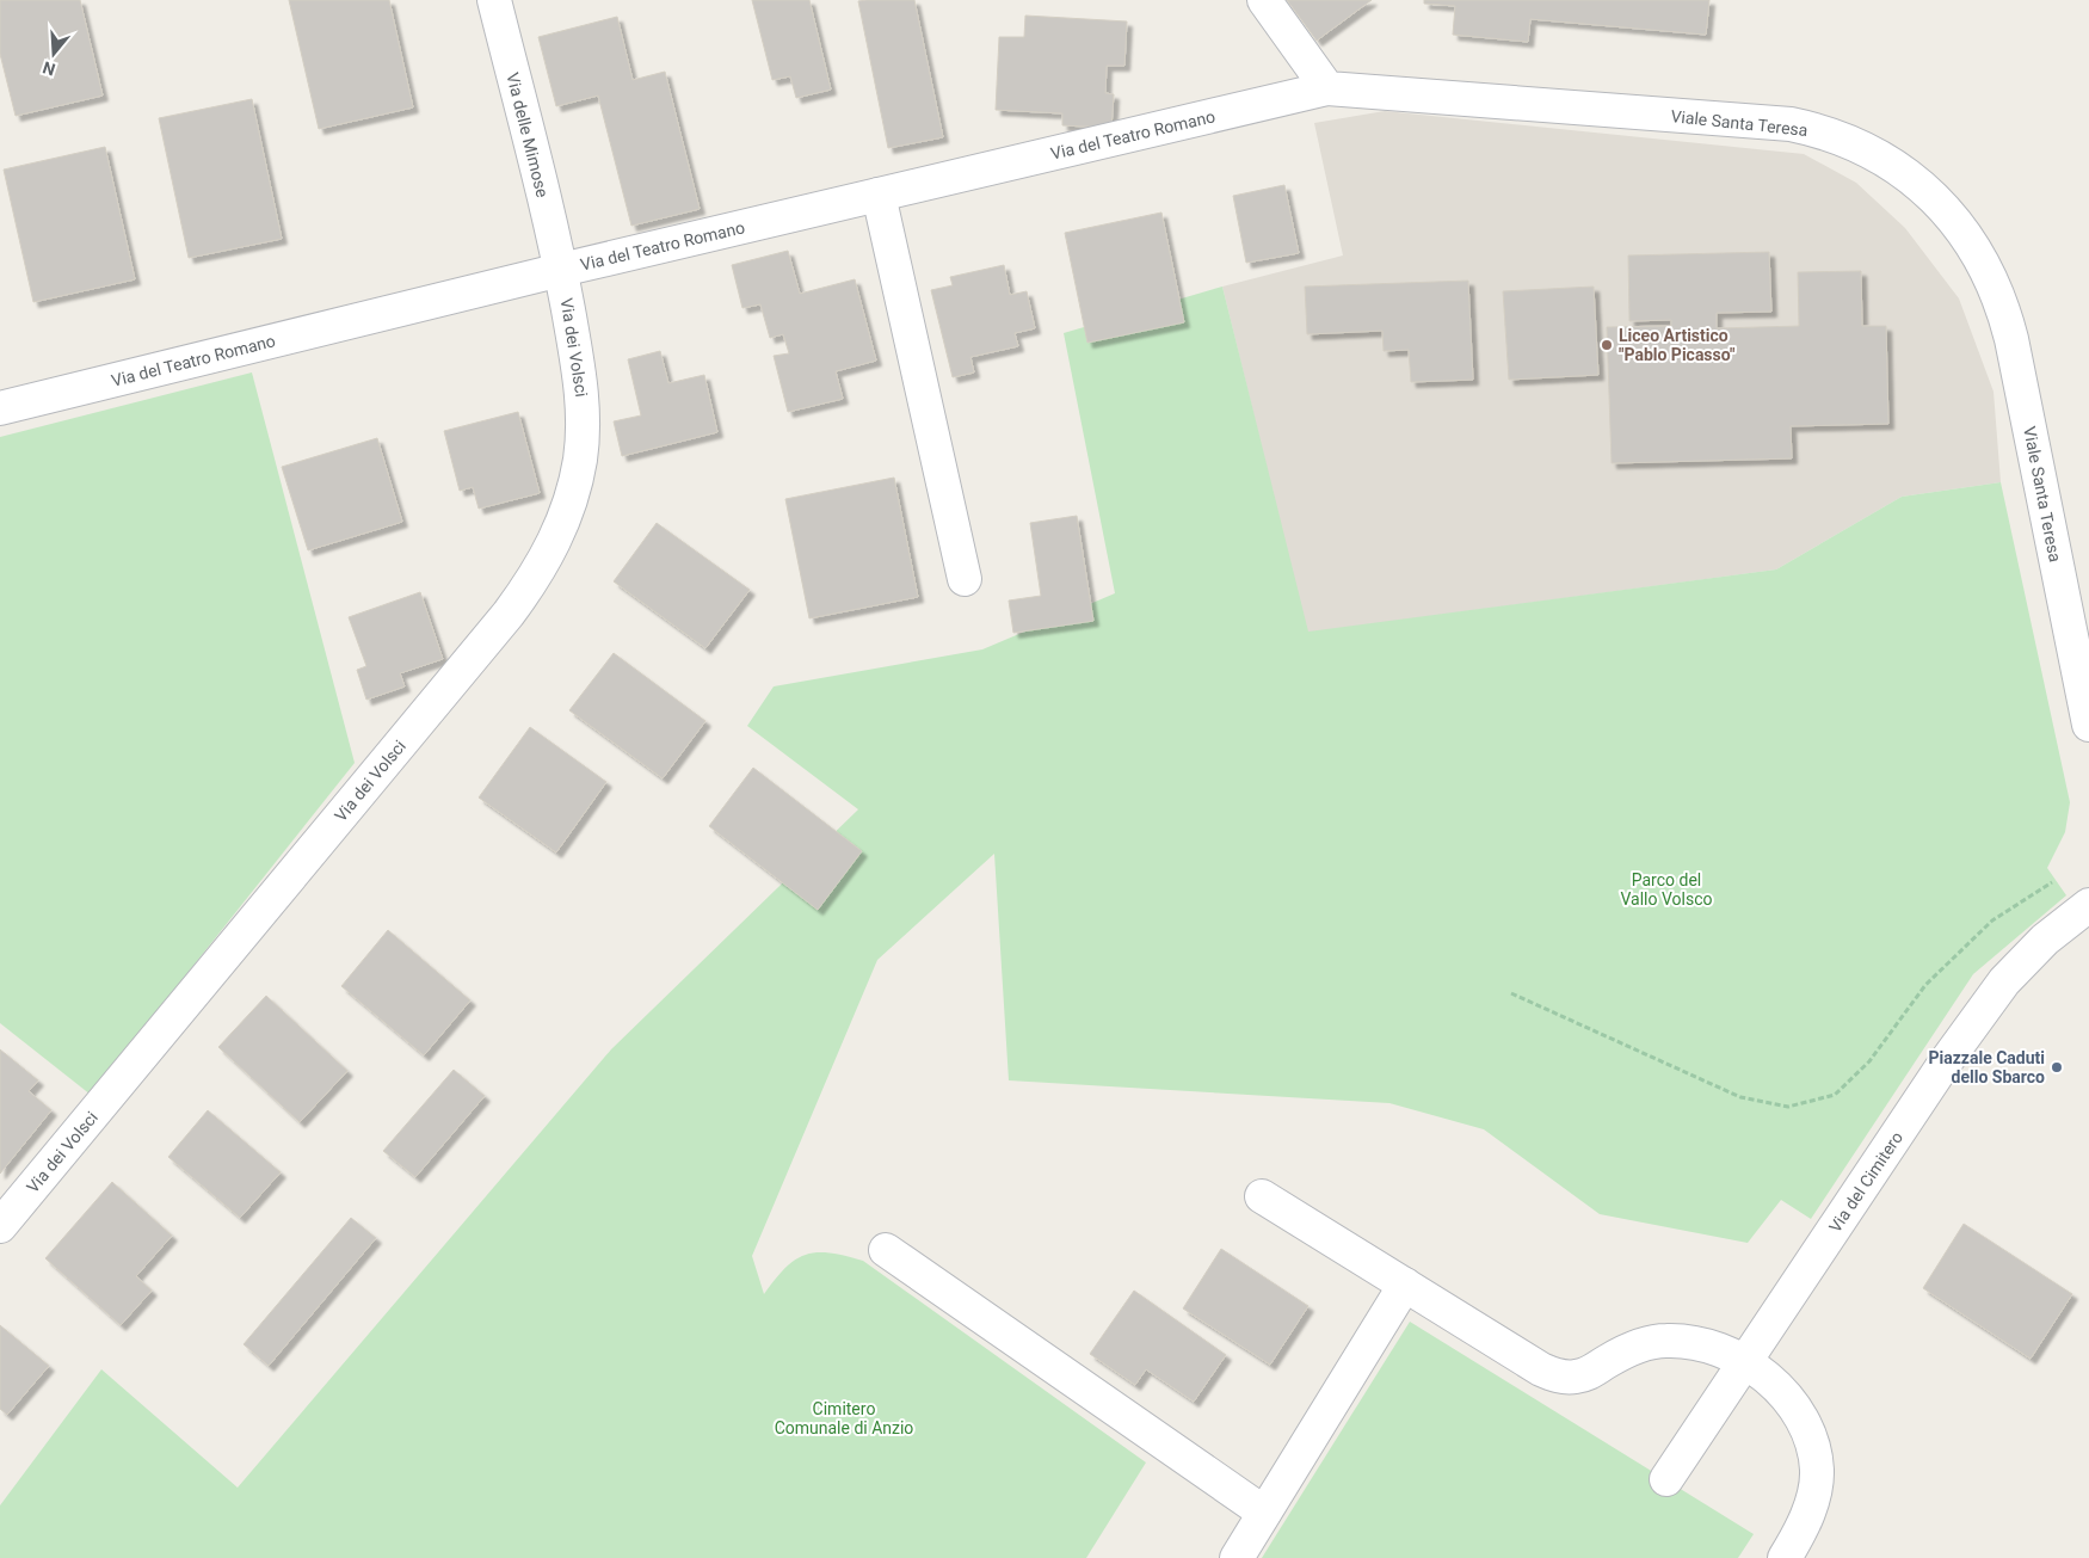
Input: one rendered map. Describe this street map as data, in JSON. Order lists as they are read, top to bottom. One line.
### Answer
{"streets":{"street":["Viale Santa Teresa","Via delle Mimose","Via del Teatro Romano","Via dei Volsci","Via del Cimitero"]},"crossings":[["Viale Santa Teresa","Via del Teatro Romano"],["Via delle Mimose","Via del Teatro Romano"],["Via delle Mimose","Via dei Volsci"],["Via del Teatro Romano","Via dei Volsci"]],"parks":["Parco del Vallo Volsco","Cimitero Comunale di Anzio"],"places":["Liceo Artistico \"Pablo Picasso\"","Piazzale Caduti dello Sbarco"],"north":"bottom"}
